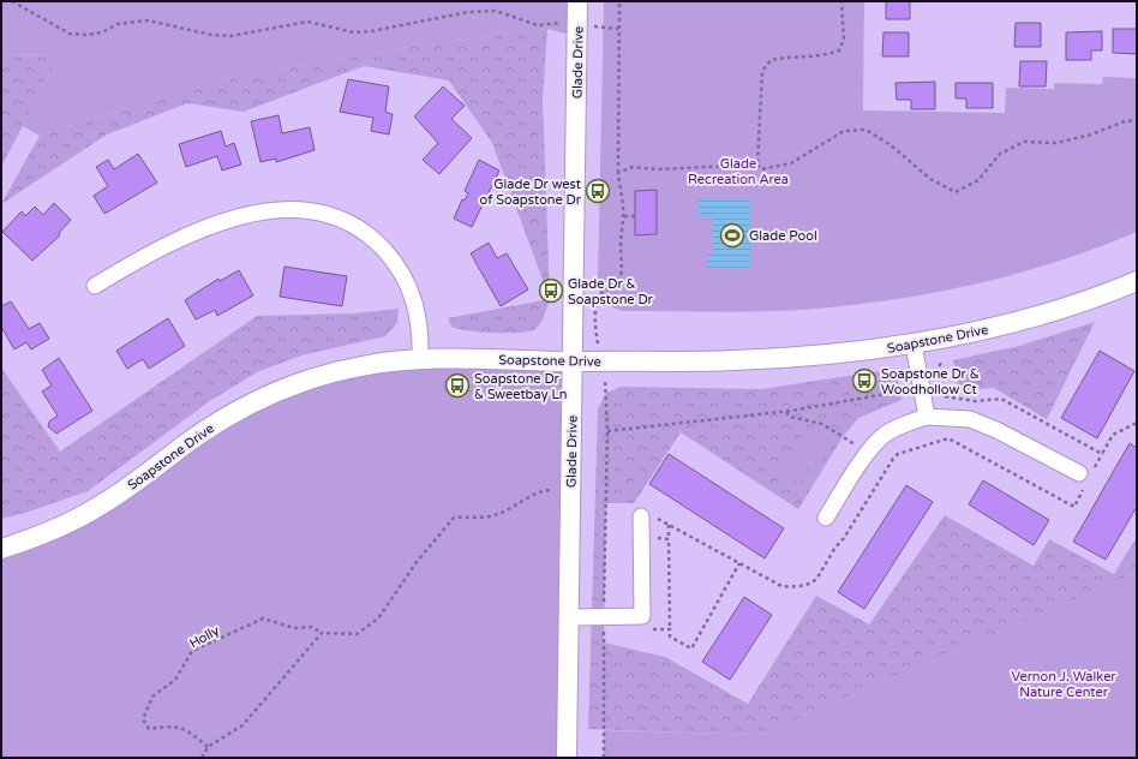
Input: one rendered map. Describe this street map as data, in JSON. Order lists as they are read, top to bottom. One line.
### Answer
{"streets":{"street":["Glade Drive","Soapstone Drive"],"path":["Holly"]},"crossings":[["Glade Drive","Soapstone Drive"]],"parks":["Glade Recreation Area","Vernon J. Walker Nature Center"],"places":{"bus stop":["Glade Dr west of Soapstone Dr","Glade Dr & Soapstone Dr","Soapstone Dr & Woodhollow Ct","Soapstone Dr & Sweetbay Ln"],"sports":["Glade Pool"]}}
